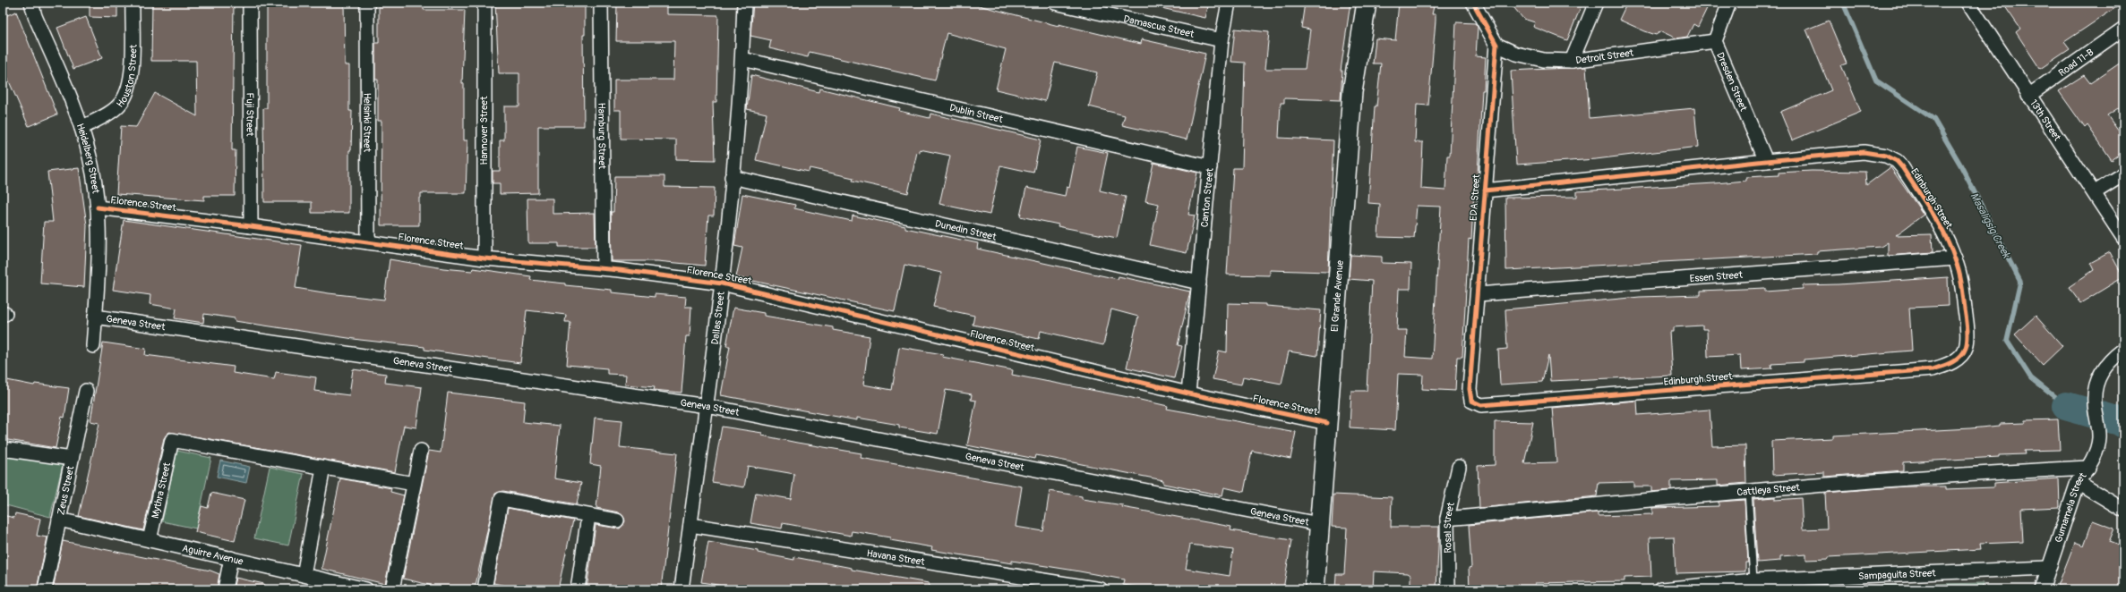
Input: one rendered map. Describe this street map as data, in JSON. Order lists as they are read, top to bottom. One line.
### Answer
{"streets":{"street":["Damascus Street","Detroit Street","Road 11-B","Houston Street","Dresden Street","Dublin Street","Fuji Street","13th Street","Helsinki Street","Hannover Street","Hamburg Street","Heidelberg Street","Canton Street","EDA Street","Edinburgh Street","Florence Street","Dunedin Street","Essen Street","El Grande Avenue","Dallas Street","Geneva Street","Cattleya Street","Zeus Street","Mythra Street","Gumamela Street","Rosal Street","Aguirre Avenue","Havana Street","Sampaguita Street"]},"crossings":[["Damascus Street","Canton Street"],["Detroit Street","Dresden Street"],["Detroit Street","EDA Street"],["Road 11-B","13th Street"],["Houston Street","Heidelberg Street"],["Dresden Street","Edinburgh Street"],["Dublin Street","Canton Street"],["Dublin Street","Dallas Street"],["Fuji Street","Florence Street"],["Helsinki Street","Florence Street"],["Hannover Street","Florence Street"],["Hamburg Street","Florence Street"],["Heidelberg Street","Florence Street"],["Heidelberg Street","Geneva Street"],["Canton Street","Florence Street"],["Canton Street","Dunedin Street"],["EDA Street","Edinburgh Street"],["EDA Street","Essen Street"],["Edinburgh Street","Essen Street"],["Florence Street","El Grande Avenue"],["Florence Street","Dallas Street"],["Dunedin Street","Dallas Street"],["El Grande Avenue","Geneva Street"],["Dallas Street","Geneva Street"],["Dallas Street","Havana Street"],["Cattleya Street","Gumamela Street"],["Cattleya Street","Rosal Street"],["Zeus Street","Aguirre Avenue"],["Mythra Street","Aguirre Avenue"],["Gumamela Street","Sampaguita Street"]],"water":["Masaligsig Creek"]}
